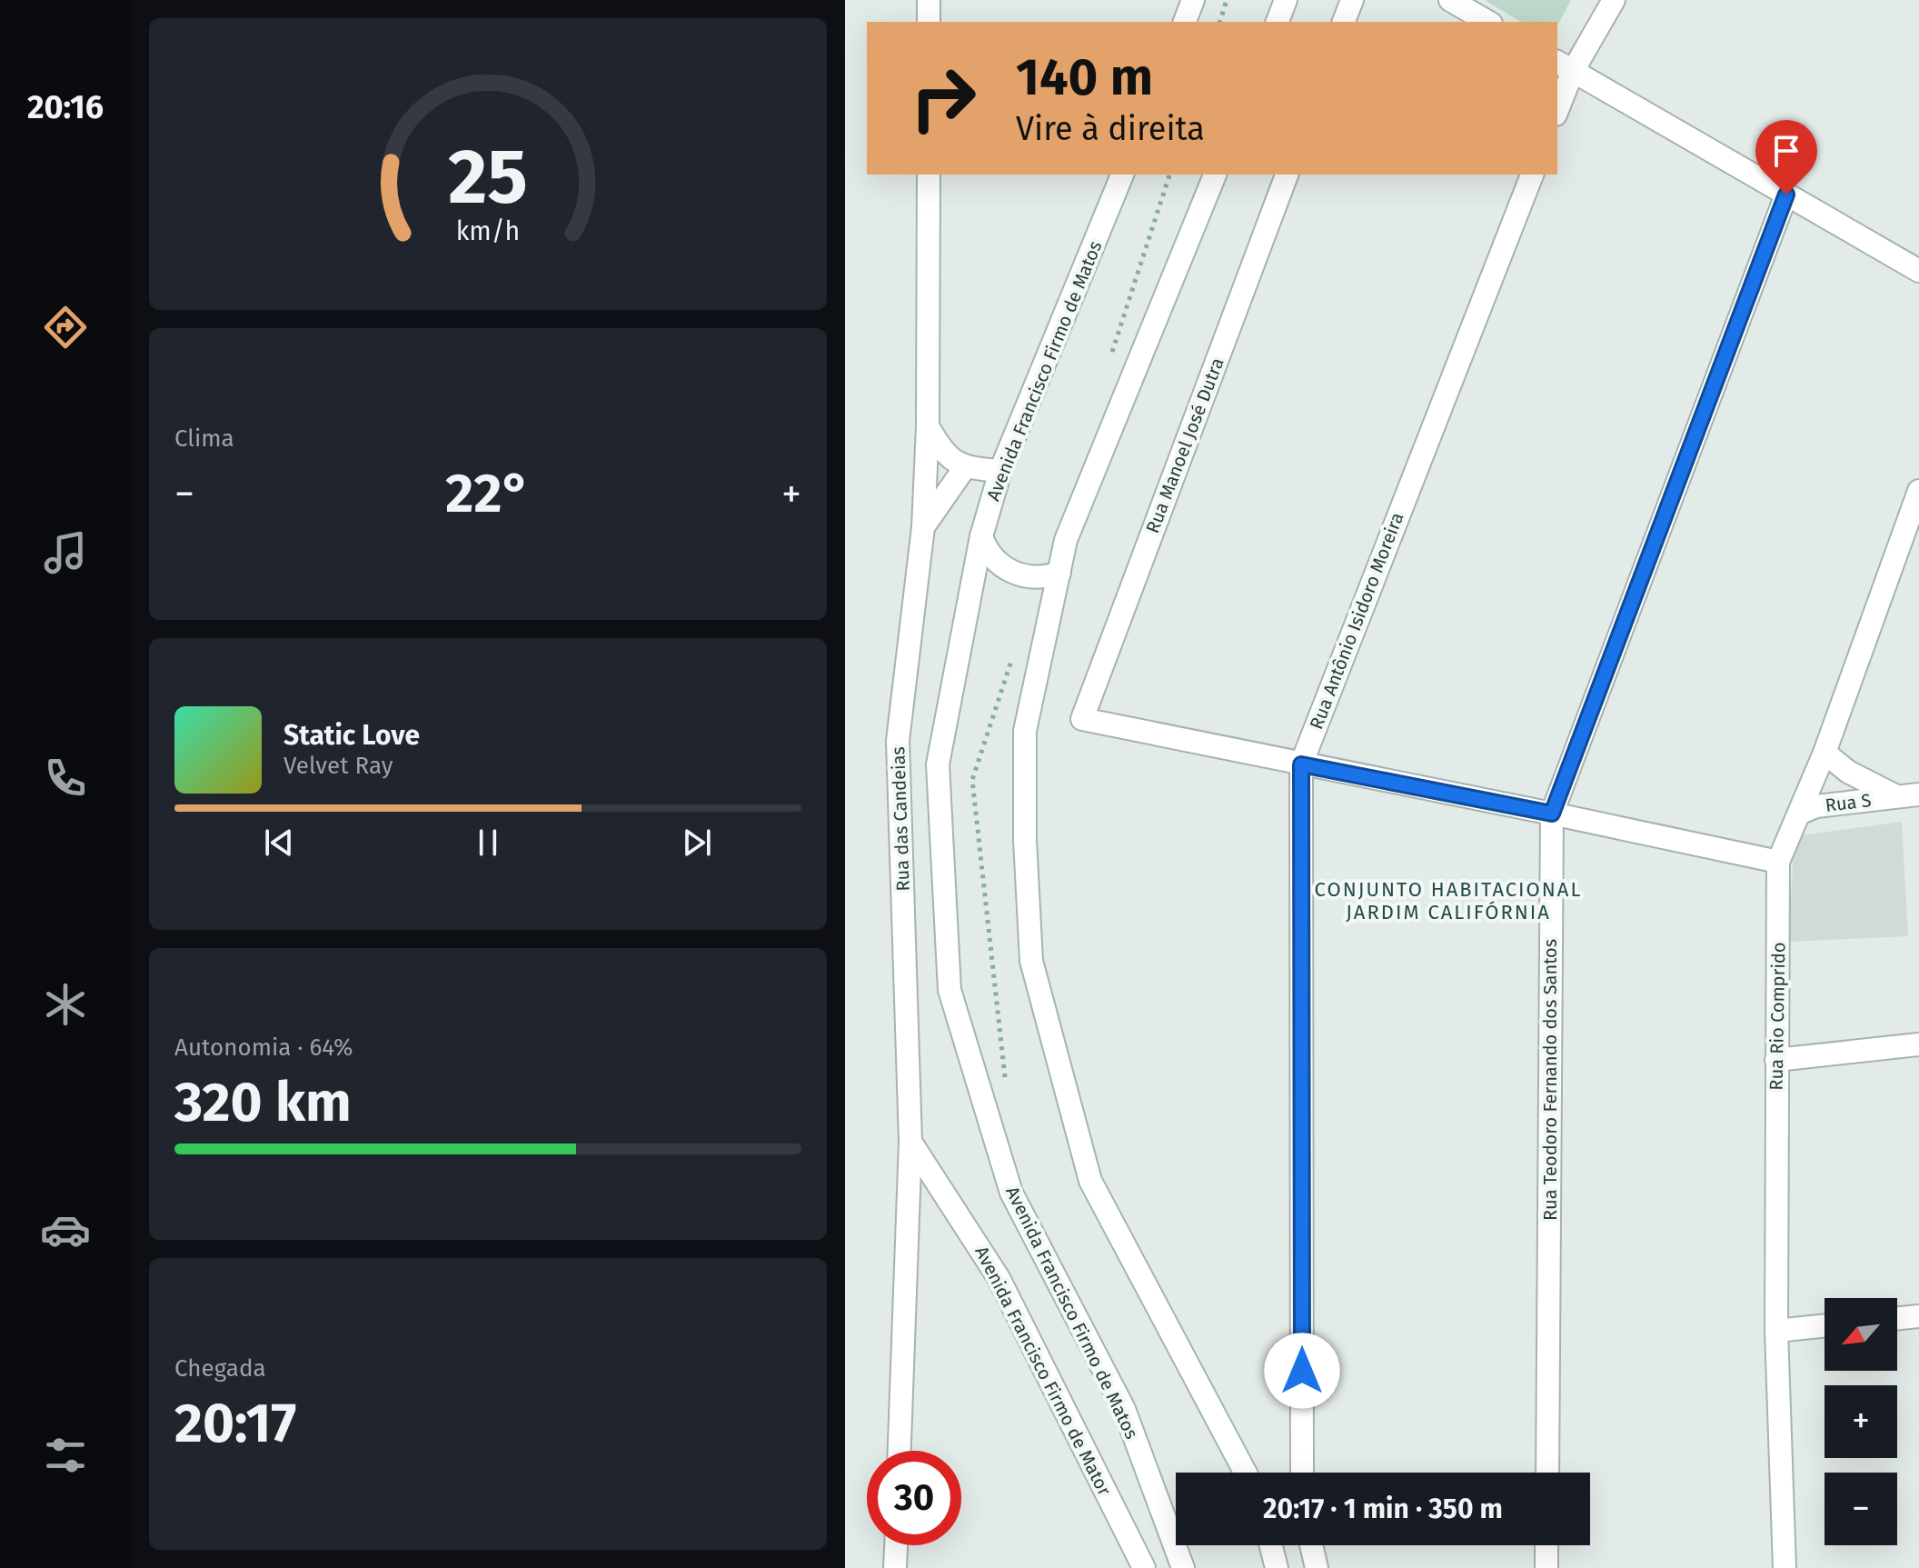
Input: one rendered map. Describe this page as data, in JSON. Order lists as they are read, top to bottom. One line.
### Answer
{"streets":{"street":["Avenida Francisco Firmo de Matos","Rua Manoel José Dutra","Rua Antônio Isidoro Moreira","Rua S","Rua das Candeias","Rua Rio Comprido","Rua Teodoro Fernando dos Santos","Avenida Francisco Firmo de Mator"]},"crossings":[["Rua Manoel José Dutra","Rua Antônio Isidoro Moreira"],["Rua S","Rua Rio Comprido"],["Rua das Candeias","Avenida Francisco Firmo de Mator"]],"districts":["CONJUNTO HABITACIONAL JARDIM CALIFÓRNIA"],"north":"bottom left","page":{"tabs":"20:16","turn":["140 m","Vire à direita"],"tile":["Clima",["Autonomia · 64%","320 km"],["Chegada","20:17"]],"heat":["−","22°","+"],"song":["Static Love","Velvet Ray"],"map_buttons":["+","−"],"limit":"30","trip":"20:17 · 1 min · 350 m","gauge":["25","km/h"]}}
